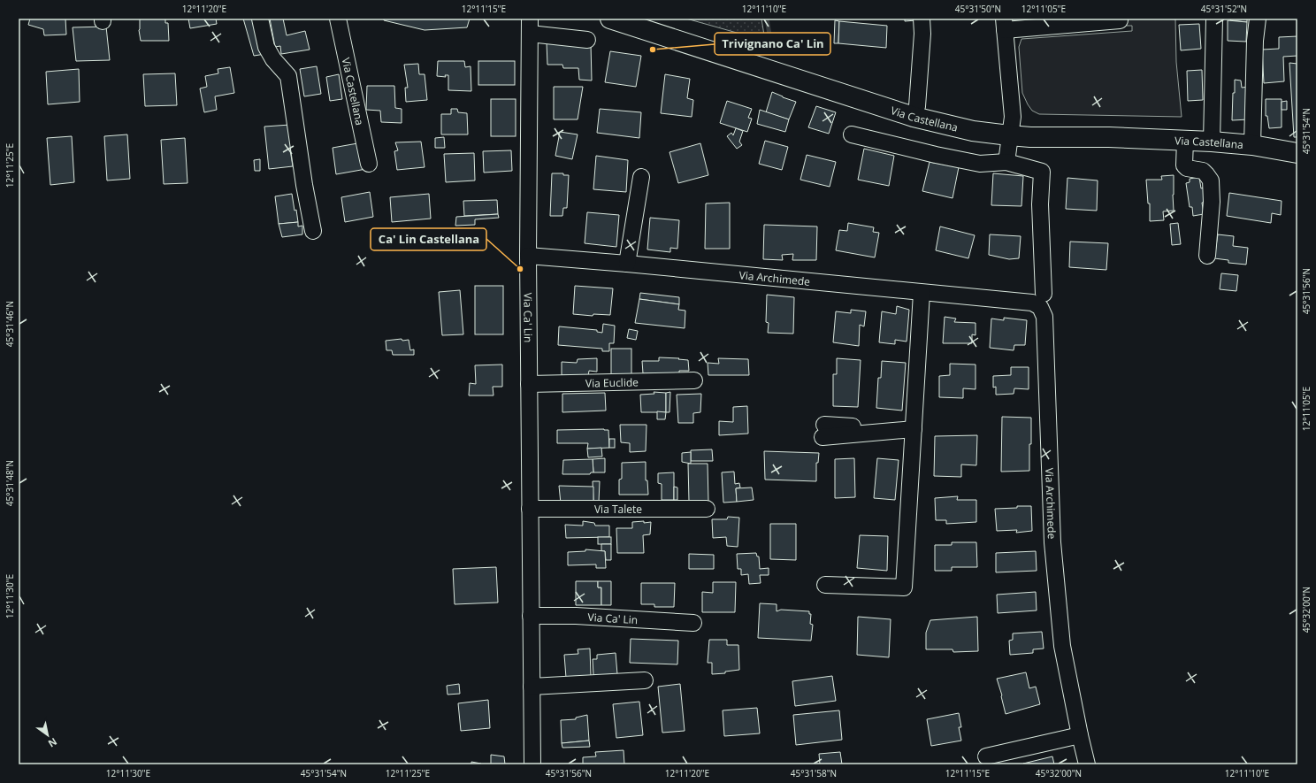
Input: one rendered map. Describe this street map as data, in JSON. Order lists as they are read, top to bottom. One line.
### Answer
{"streets":{"main road":["Via Castellana"],"street":["Via Archimede","Via Ca' Lin","Via Euclide","Via Talete"]},"crossings":[["Via Archimede","Via Ca' Lin"],["Via Ca' Lin","Via Euclide"],["Via Ca' Lin","Via Talete"]],"places":["Trivignano Ca' Lin","Ca' Lin Castellana"],"north":"bottom right","coordinates":["12°11'20\"E","12°11'15\"E","12°11'10\"E","45°31'50\"N","12°11'05\"E","45°31'52\"N","45°31'54\"N","12°11'25\"E","45°31'56\"N","45°31'46\"N","45°31'48\"N","12°11'30\"E","45°32'00\"N","45°31'58\"N"]}
